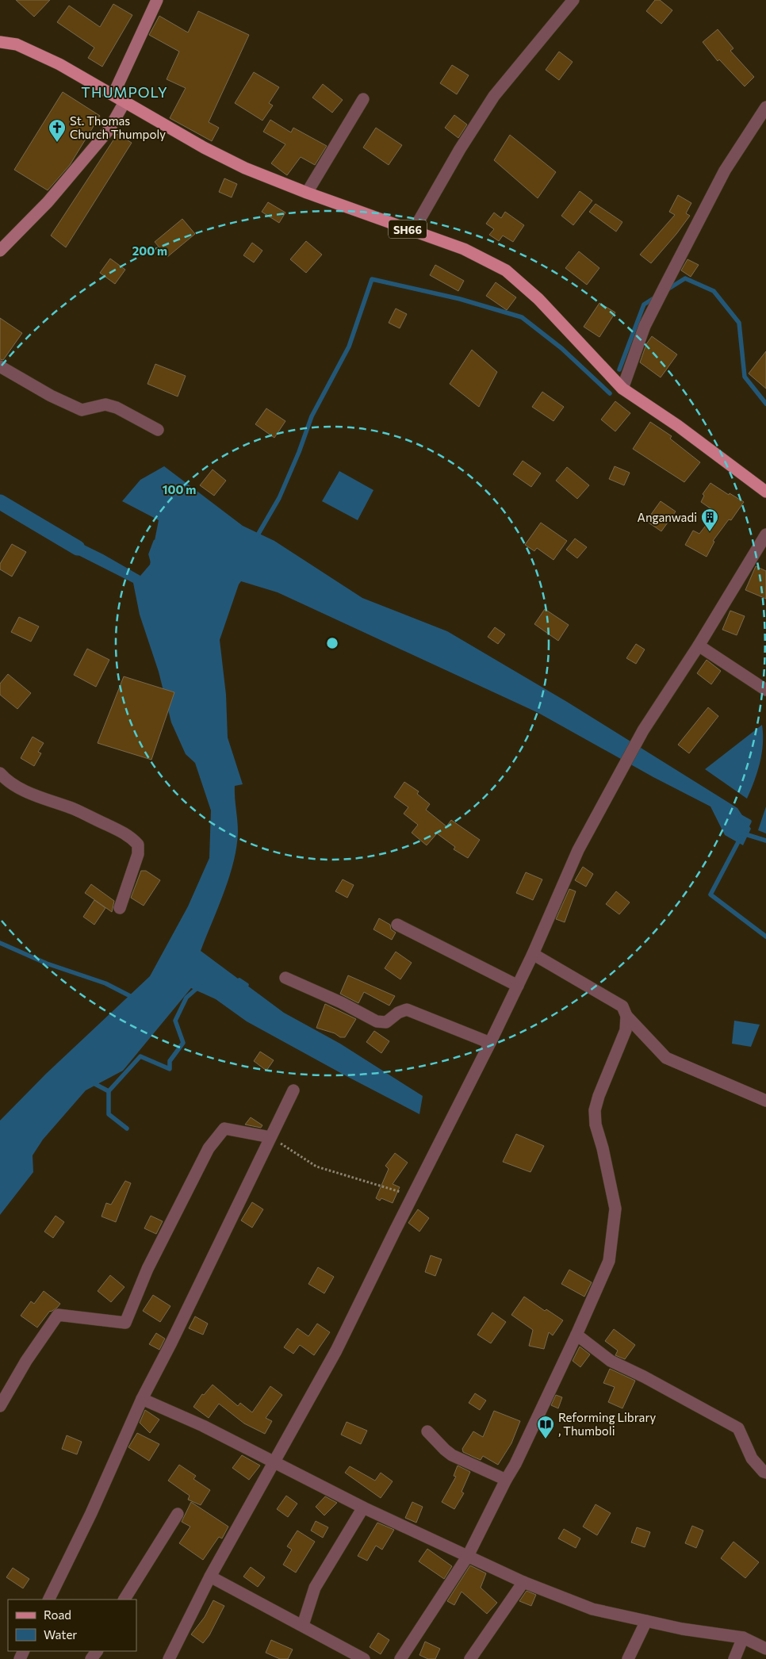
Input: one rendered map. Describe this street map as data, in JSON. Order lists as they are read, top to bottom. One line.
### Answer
{"streets":{"main road":["SH66"]},"districts":["THUMPOLY"],"places":{"church":["St. Thomas Church Thumpoly"],"building":["Anganwadi"],"library":["Reforming Library , Thumboli"]},"legend":["Road","Water"],"rings":["200 m","100 m"]}
